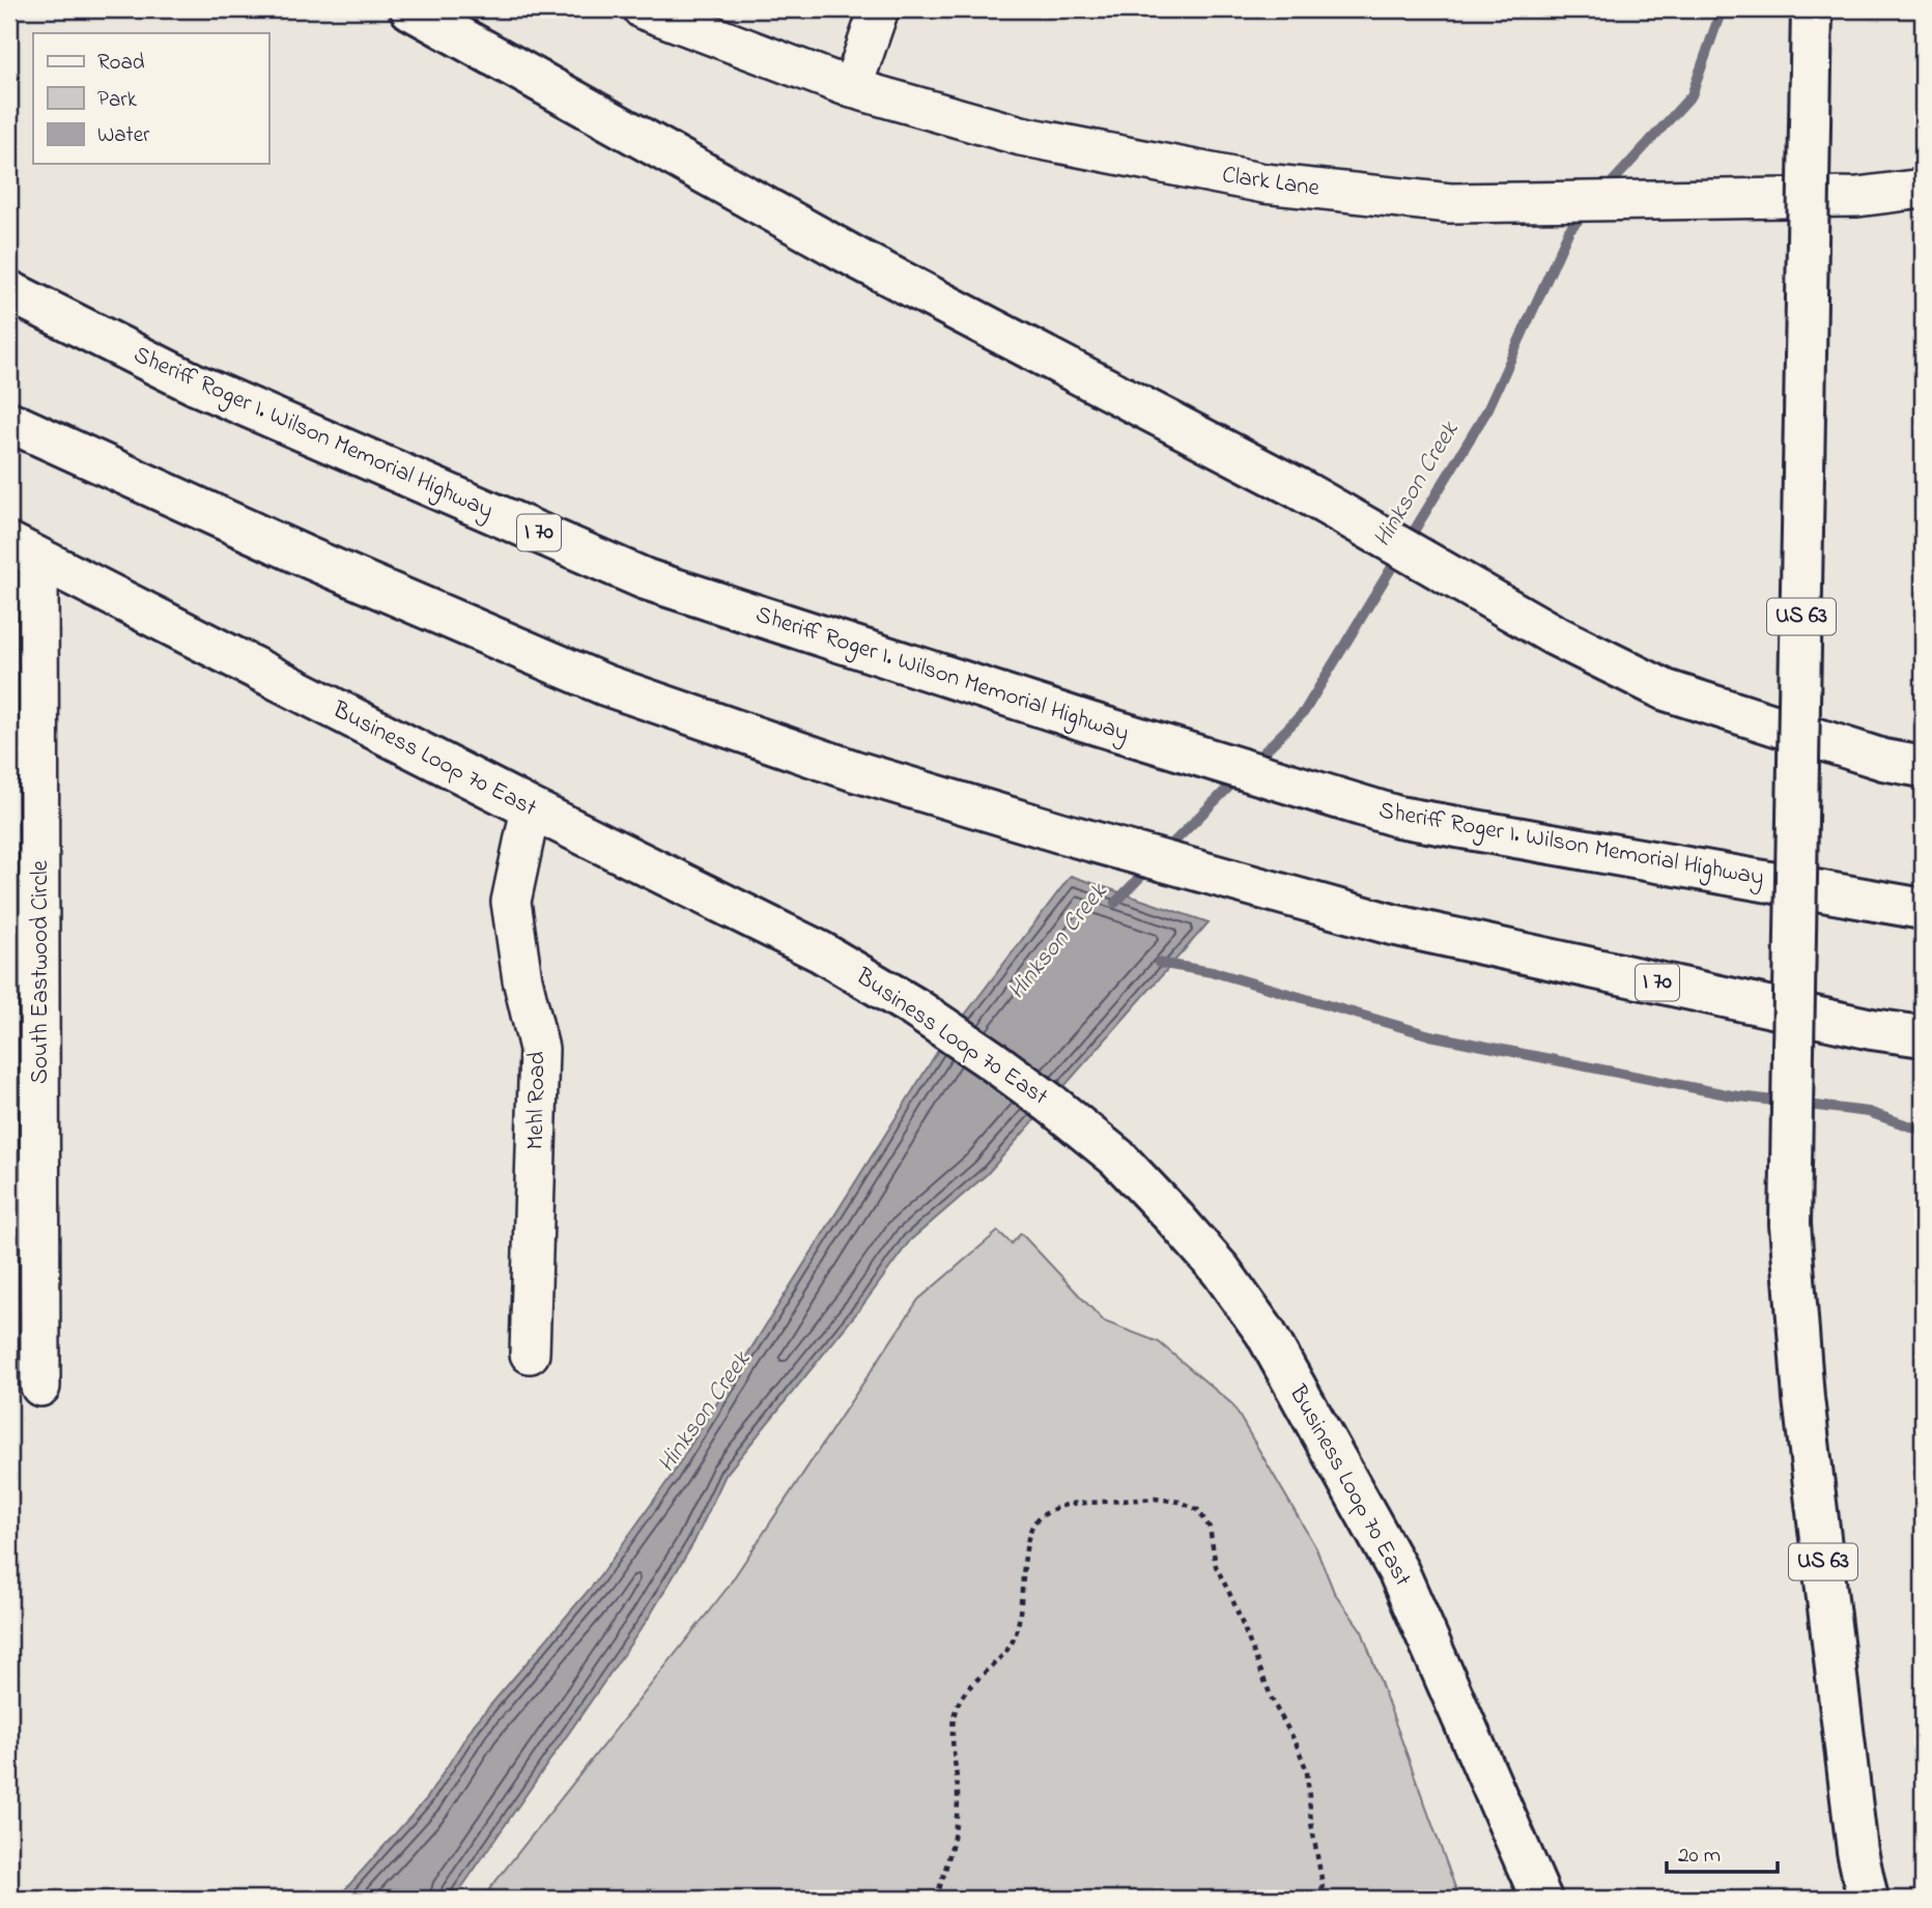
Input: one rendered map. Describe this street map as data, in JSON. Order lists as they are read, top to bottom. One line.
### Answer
{"streets":{"main road":["Sheriff Roger I. Wilson Memorial Highway","I 70","US 63","Business Loop 70 East"],"street":["Clark Lane","South Eastwood Circle","Mehl Road"]},"crossings":[["Business Loop 70 East","South Eastwood Circle"],["Business Loop 70 East","Mehl Road"]],"water":["Hinkson Creek"],"legend":["Road","Park","Water"],"scale_bar":"20 m"}
